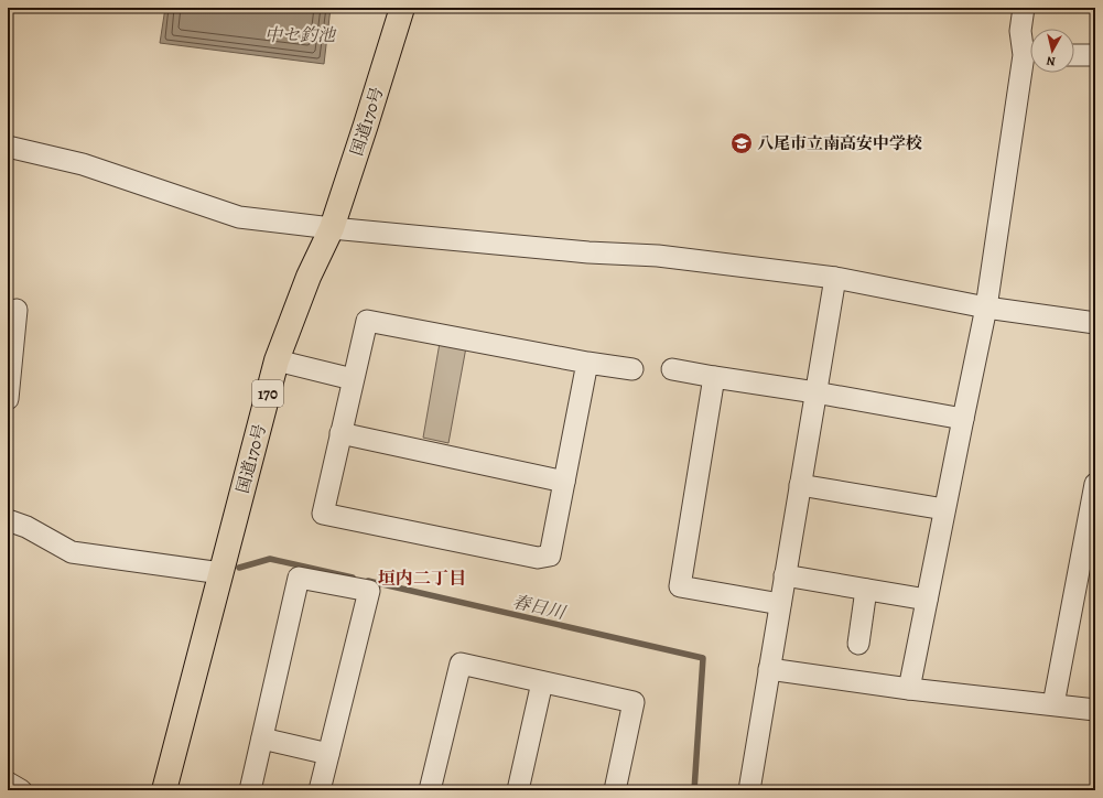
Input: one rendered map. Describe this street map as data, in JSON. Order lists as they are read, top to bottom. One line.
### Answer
{"streets":{"highway":["国道170号","170"]},"districts":["垣内二丁目"],"water":["中セ釣池","春日川"],"places":{"school or university":["八尾市立南高安中学校"]},"north":"bottom"}
